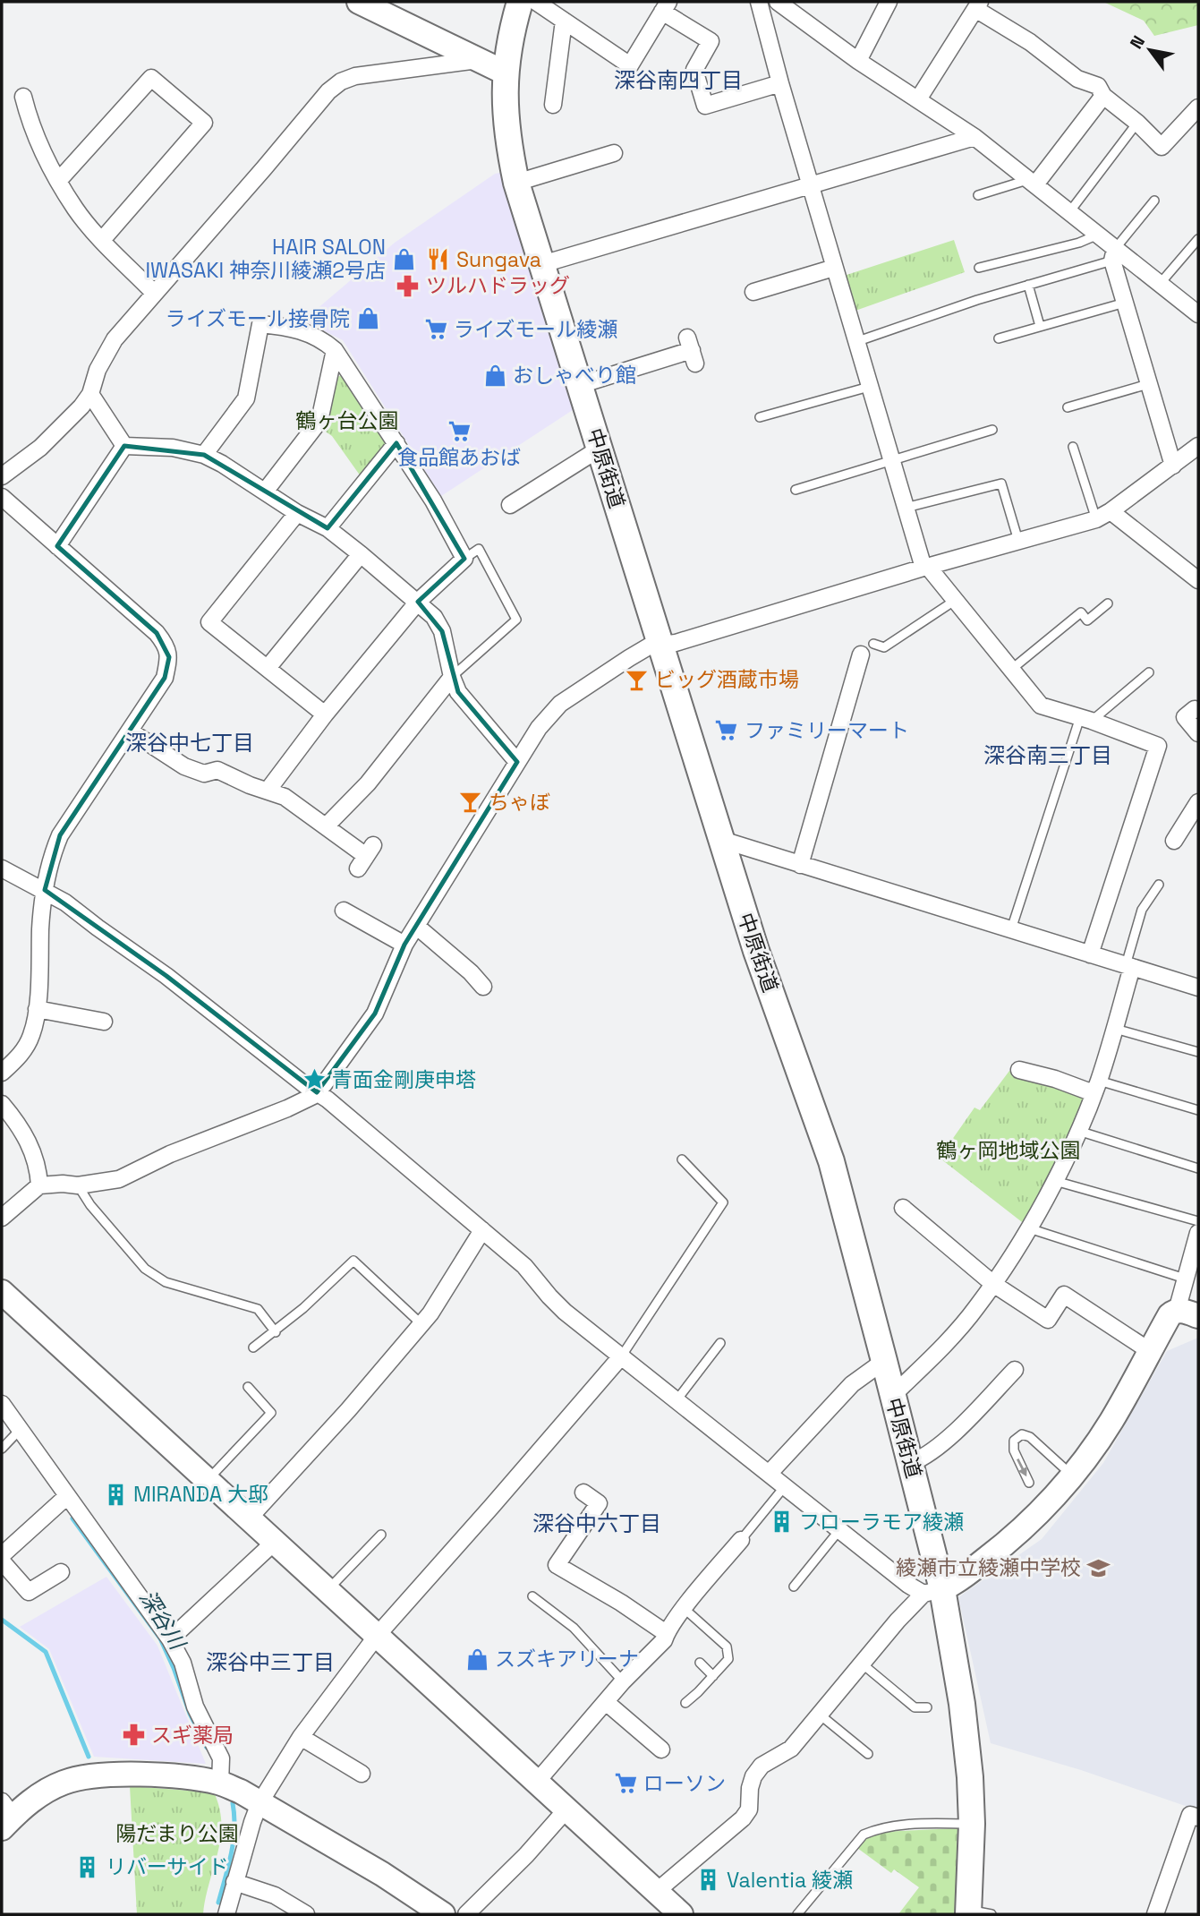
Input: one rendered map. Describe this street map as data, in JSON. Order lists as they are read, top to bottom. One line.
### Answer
{"streets":{"main road":["中原街道"]},"districts":["深谷南四丁目","深谷中七丁目","深谷南三丁目","深谷中六丁目","深谷中三丁目"],"water":["深谷川"],"parks":["鶴ヶ台公園","鶴ヶ岡地域公園","陽だまり公園"],"places":{"shop":["HAIR SALON IWASAKI 神奈川綾瀬2号店","ライズモール接骨院","おしゃべり館","スズキアリーナ"],"restaurant":["Sungava"],"pharmacy":["ツルハドラッグ","スギ薬局"],"supermarket":["ライズモール綾瀬","食品館あおば","ファミリーマート","ローソン"],"bar":["ビッグ酒蔵市場","ちゃぼ"],"place":["青面金剛庚申塔"],"building":["MIRANDA 大邸","フローラモア綾瀬","リバーサイド","Valentia 綾瀬"],"school or university":["綾瀬市立綾瀬中学校"]},"north":"top left"}
